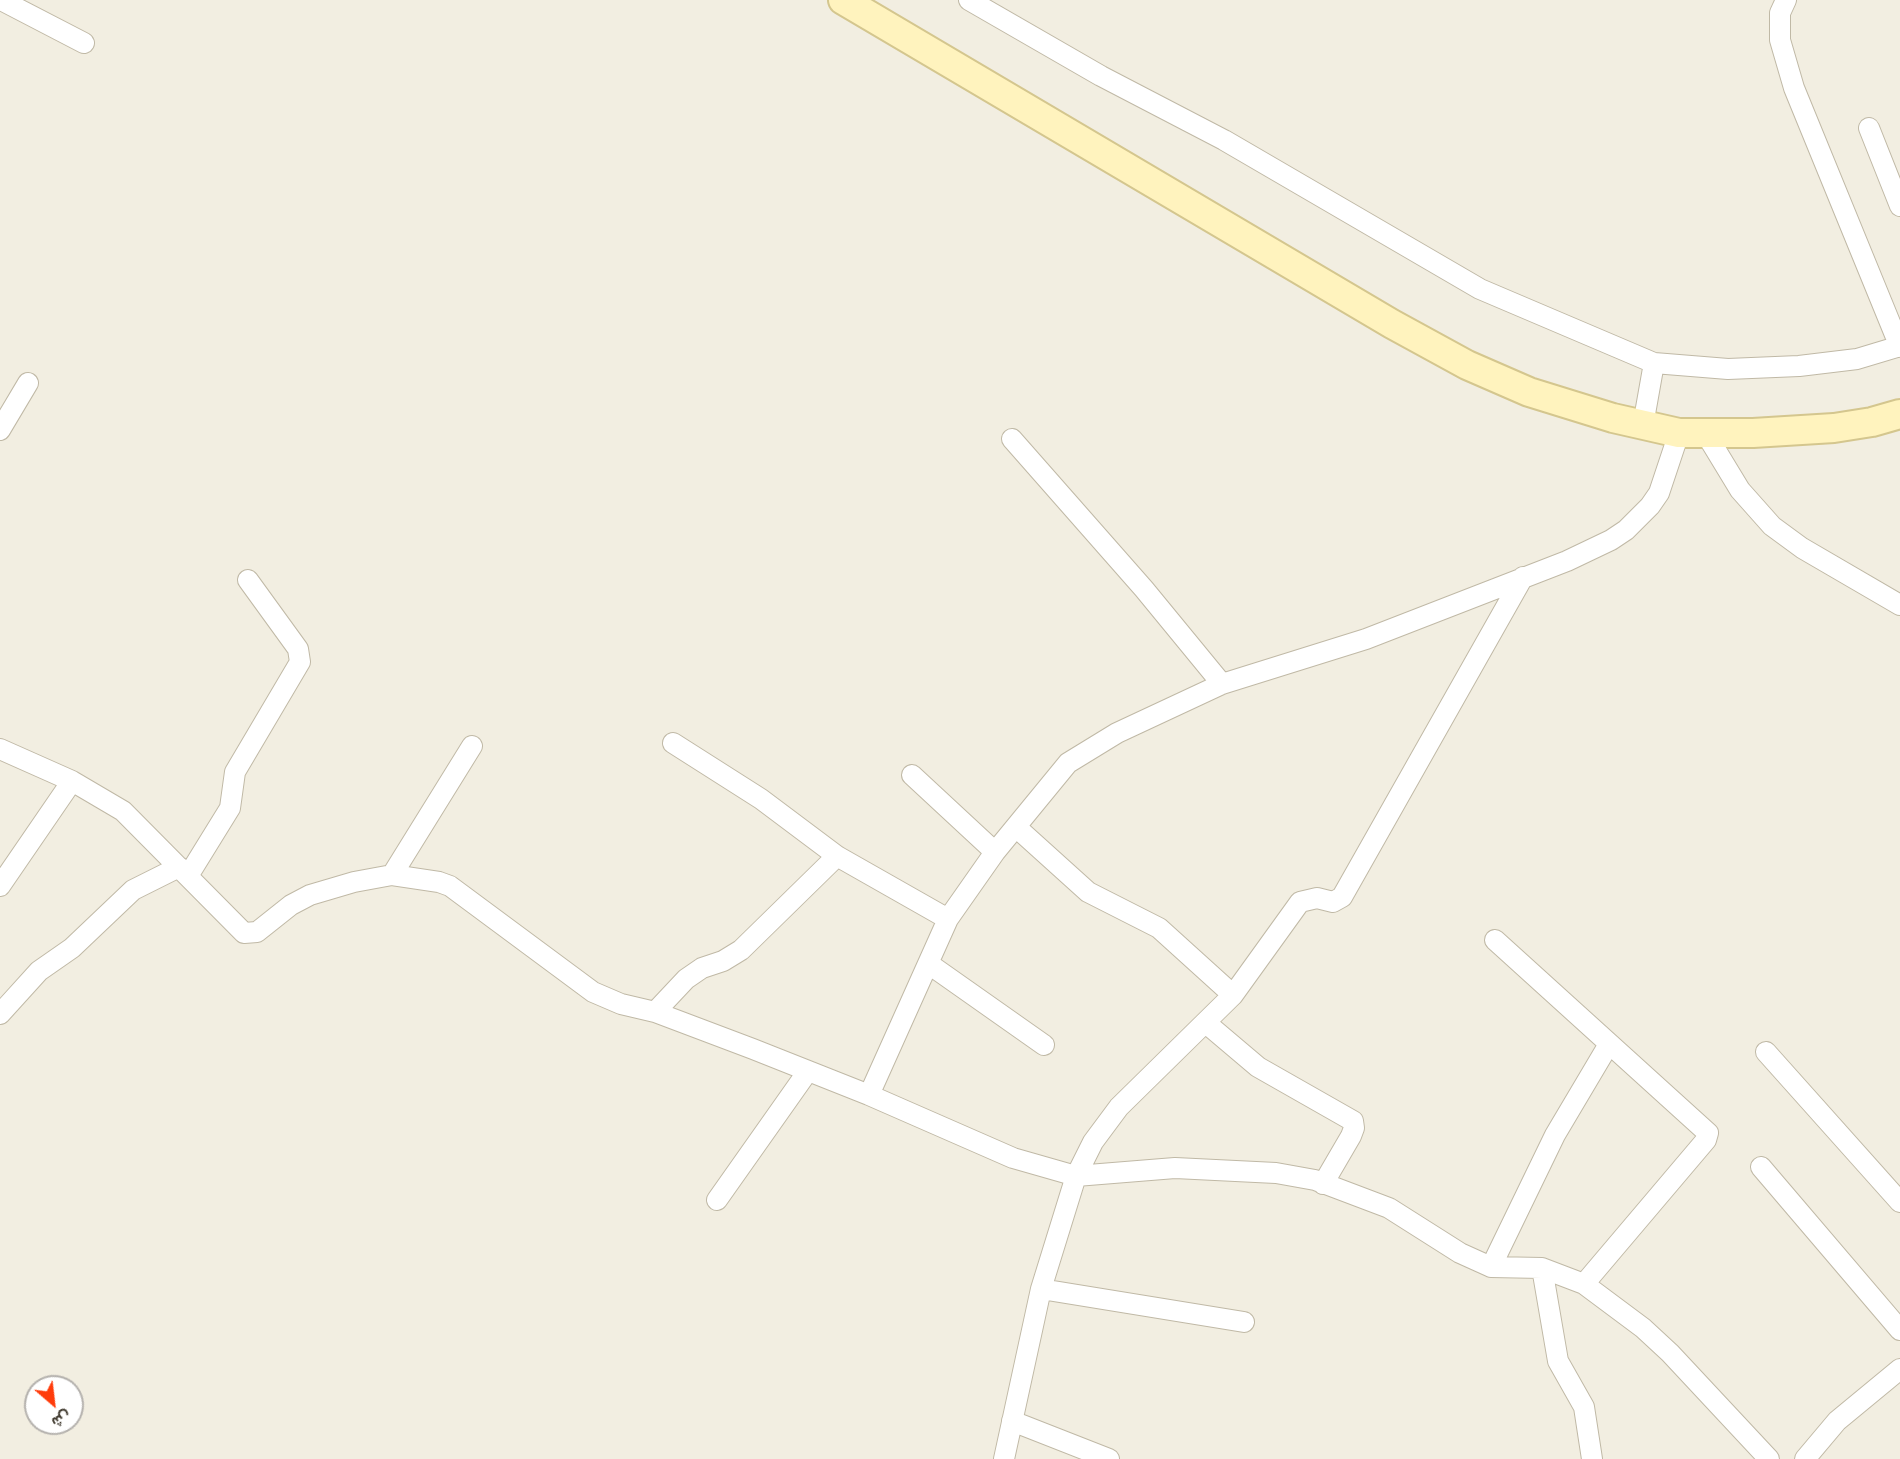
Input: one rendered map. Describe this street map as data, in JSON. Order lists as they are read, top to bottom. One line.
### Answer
{"north":"bottom right"}
